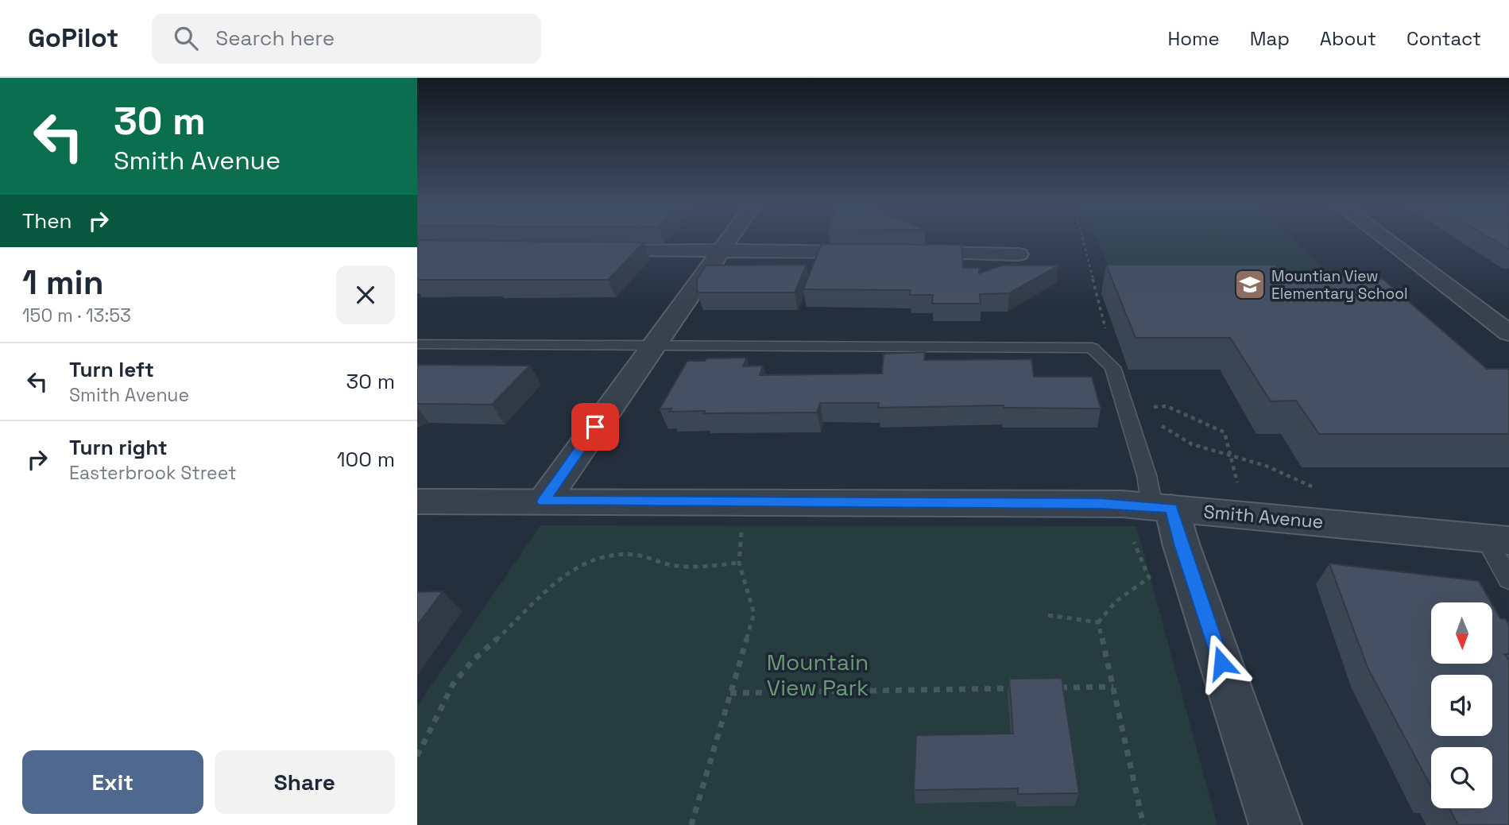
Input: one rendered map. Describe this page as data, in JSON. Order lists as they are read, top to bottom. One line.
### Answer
{"streets":{"street":["Smith Avenue"]},"parks":["Mountain View Park"],"places":{"school or university":["Mountian View Elementary School"]},"north":"bottom","page":{"header":"GoPilot","search":"Search here","nav":["Home","Map","About","Contact"],"turn":["30 m","Smith Avenue"],"then":"Then","heading":["1 min","150 m · 13:53"],"list":[{"name":"Turn left","note":"Smith Avenue","value":"30 m"},{"name":"Turn right","note":"Easterbrook Street","value":"100 m"}],"buttons":["Exit","Share"]}}
